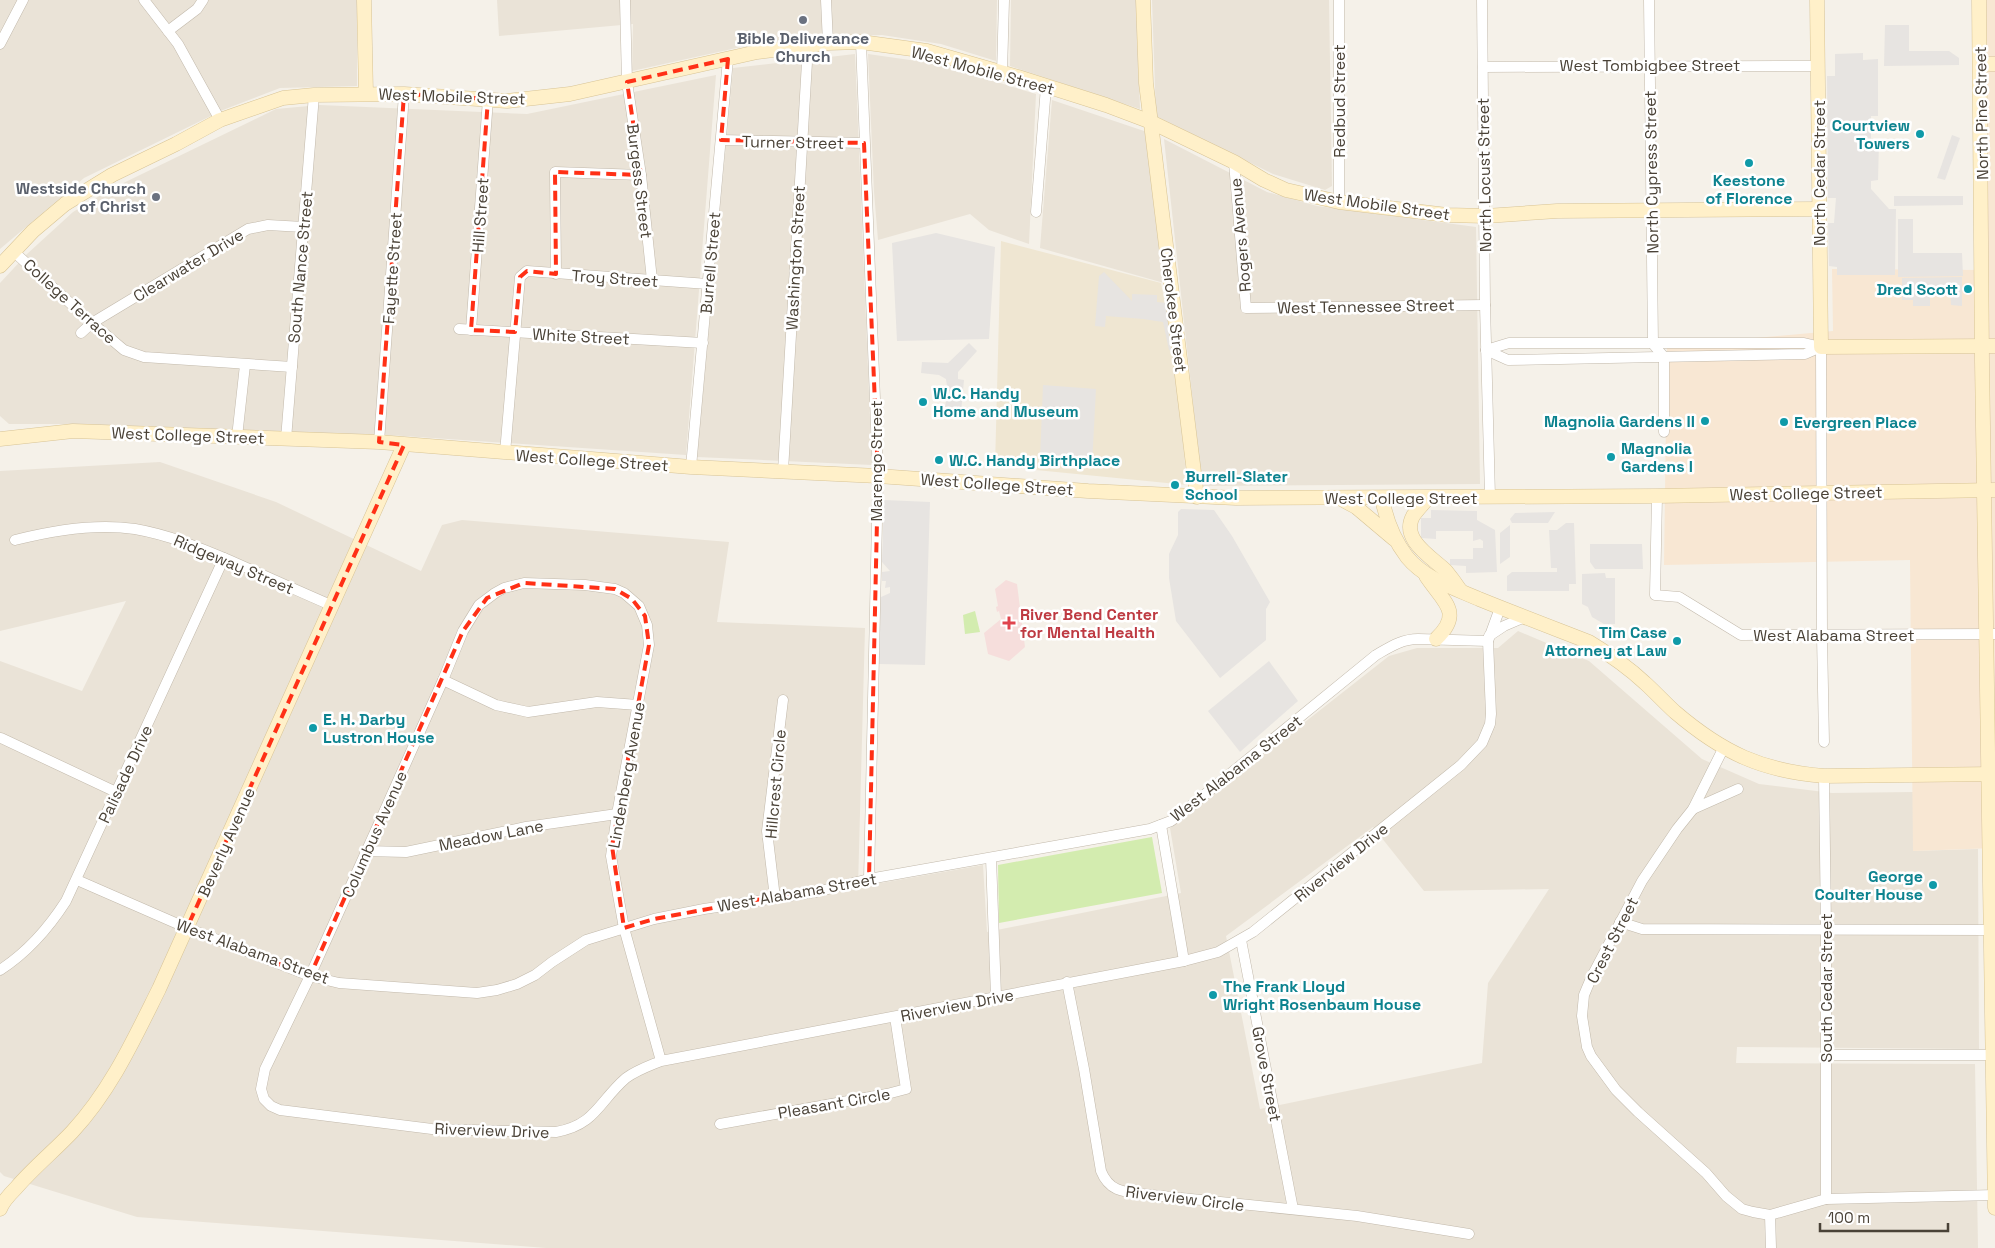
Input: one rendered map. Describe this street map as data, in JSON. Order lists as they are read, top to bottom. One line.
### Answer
{"streets":{"street":["West Tombigbee Street","West Mobile Street","Redbud Street","North Pine Street","Turner Street","North Cypress Street","North Cedar Street","North Locust Street","Burgess Street","Hill Street","Rogers Avenue","Washington Street","Burrell Street","Clearwater Drive","South Nance Street","Fayette Street","Troy Street","College Terrace","West Tennessee Street","Cherokee Street","White Street","West College Street","Marengo Street","Ridgeway Street","West Alabama Street","Palisade Drive","Lindenberg Avenue","Hillcrest Circle","Columbus Avenue","Meadow Lane","Beverly Avenue","Riverview Drive","Crest Street","South Cedar Street","Grove Street","Pleasant Circle","Riverview Circle"]},"crossings":[["West Tombigbee Street","North Cypress Street"],["West Tombigbee Street","North Cedar Street"],["West Tombigbee Street","North Locust Street"],["West Mobile Street","Redbud Street"],["West Mobile Street","North Cypress Street"],["West Mobile Street","North Cedar Street"],["West Mobile Street","North Locust Street"],["West Mobile Street","Burgess Street"],["West Mobile Street","Hill Street"],["West Mobile Street","Rogers Avenue"],["West Mobile Street","Washington Street"],["West Mobile Street","Burrell Street"],["West Mobile Street","South Nance Street"],["West Mobile Street","Fayette Street"],["West Mobile Street","College Terrace"],["West Mobile Street","Cherokee Street"],["West Mobile Street","Marengo Street"],["North Pine Street","West College Street"],["North Pine Street","West Alabama Street"],["Turner Street","Washington Street"],["Turner Street","Burrell Street"],["Turner Street","Marengo Street"],["North Locust Street","West Tennessee Street"],["North Locust Street","West College Street"],["Burgess Street","Troy Street"],["Hill Street","White Street"],["Rogers Avenue","West Tennessee Street"],["Washington Street","West College Street"],["Burrell Street","Troy Street"],["Burrell Street","White Street"],["Burrell Street","West College Street"],["Clearwater Drive","South Nance Street"],["Clearwater Drive","College Terrace"],["South Nance Street","College Terrace"],["South Nance Street","West College Street"],["Fayette Street","West College Street"],["Troy Street","White Street"],["Cherokee Street","West College Street"],["West College Street","Marengo Street"],["West College Street","West Alabama Street"],["West College Street","Beverly Avenue"],["Marengo Street","West Alabama Street"],["Ridgeway Street","Palisade Drive"],["Ridgeway Street","Beverly Avenue"],["West Alabama Street","Palisade Drive"],["West Alabama Street","Lindenberg Avenue"],["West Alabama Street","Hillcrest Circle"],["West Alabama Street","Columbus Avenue"],["West Alabama Street","Beverly Avenue"],["West Alabama Street","Riverview Drive"],["Lindenberg Avenue","Columbus Avenue"],["Lindenberg Avenue","Meadow Lane"],["Lindenberg Avenue","Riverview Drive"],["Columbus Avenue","Meadow Lane"],["Columbus Avenue","Riverview Drive"],["Riverview Drive","Grove Street"],["Riverview Drive","Pleasant Circle"],["Riverview Drive","Riverview Circle"],["Grove Street","Riverview Circle"]],"places":{"other":["Bible Deliverance Church","Courtview Towers","Keestone of Florence","Westside Church of Christ","Dred Scott","W.C. Handy Home and Museum","Magnolia Gardens II","Evergreen Place","Magnolia Gardens I","W.C. Handy Birthplace","Burrell-Slater School","Tim Case Attorney at Law","E. H. Darby Lustron House","George Coulter House","The Frank Lloyd Wright Rosenbaum House"],"health":["River Bend Center for Mental Health"]},"scale_bar":"100 m"}
